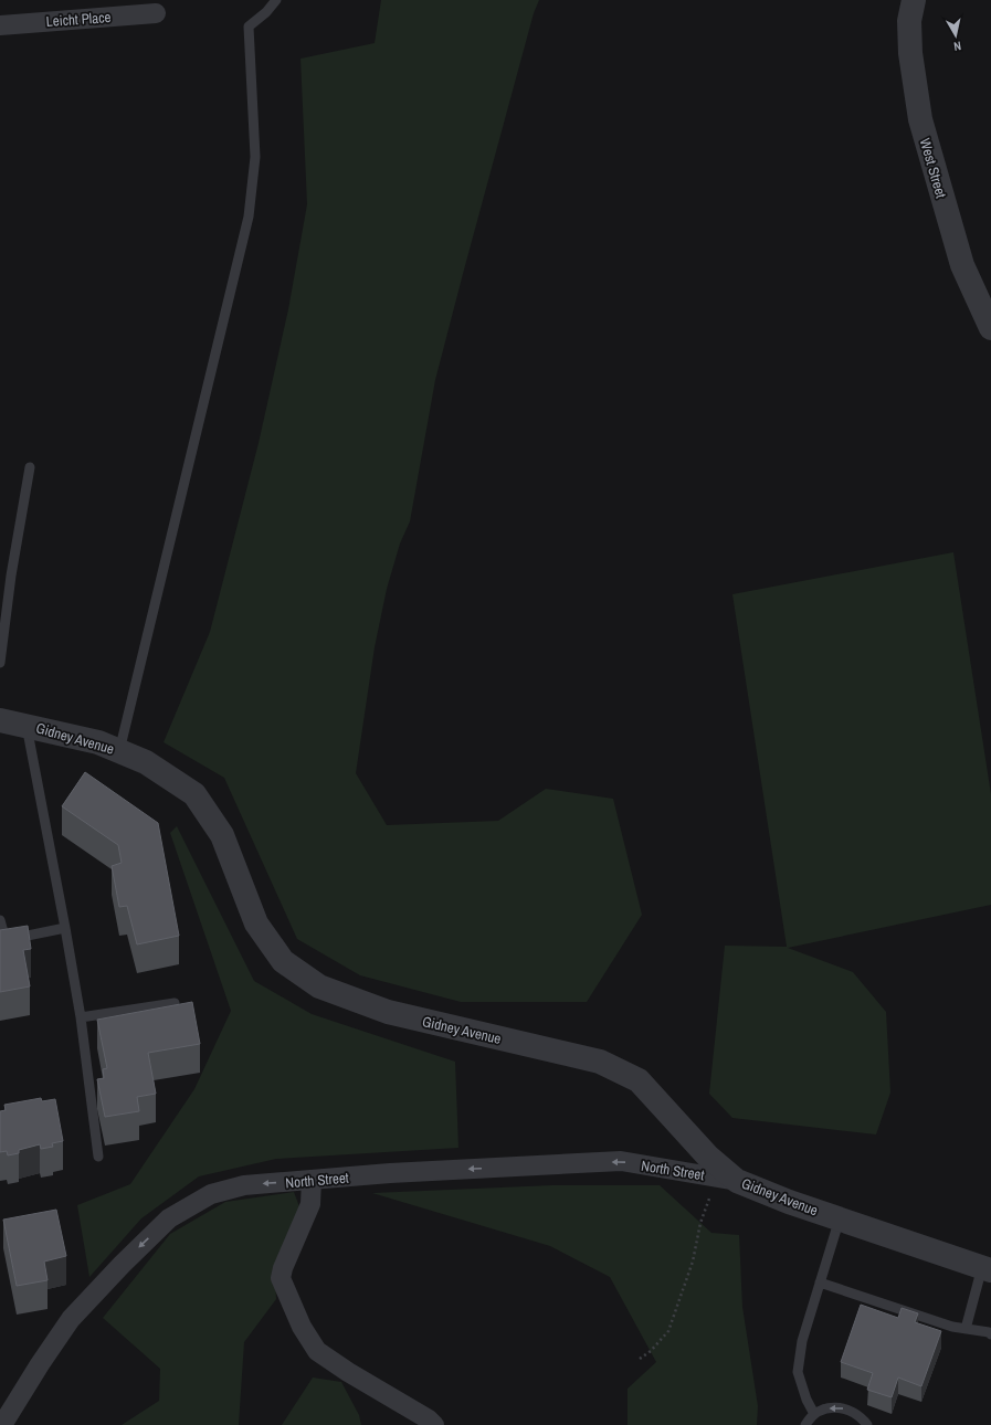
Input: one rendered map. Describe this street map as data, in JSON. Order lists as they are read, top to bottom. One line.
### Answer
{"streets":{"street":["Leicht Place","West Street","Gidney Avenue","North Street"]},"crossings":[["Gidney Avenue","North Street"]],"one_way":["North Street"],"north":"bottom"}
